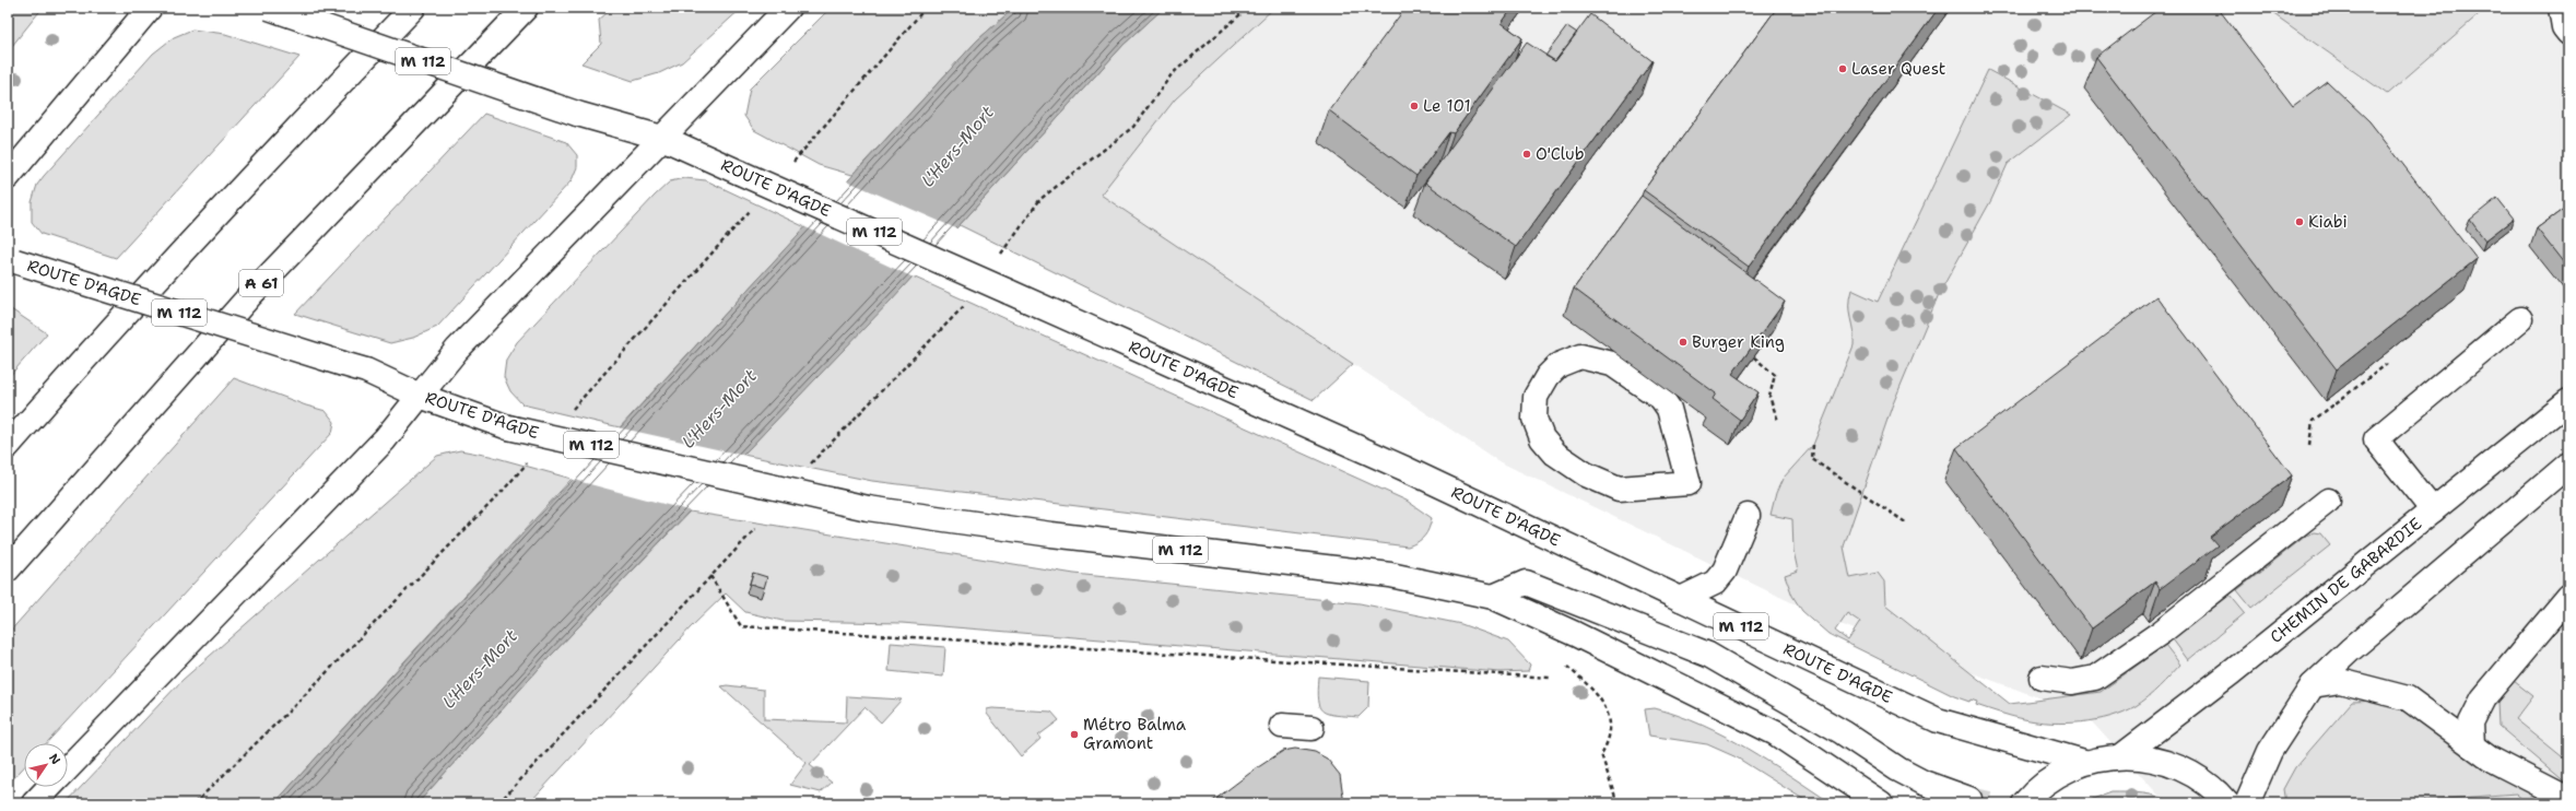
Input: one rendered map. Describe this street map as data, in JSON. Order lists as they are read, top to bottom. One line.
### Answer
{"streets":{"main road":["M 112","ROUTE D'AGDE","A 61","CHEMIN DE GABARDIE"]},"water":["L'Hers-Mort"],"places":["Laser Quest","Le 101","O'Club","Kiabi","Burger King","Métro Balma Gramont"],"north":"top right"}
